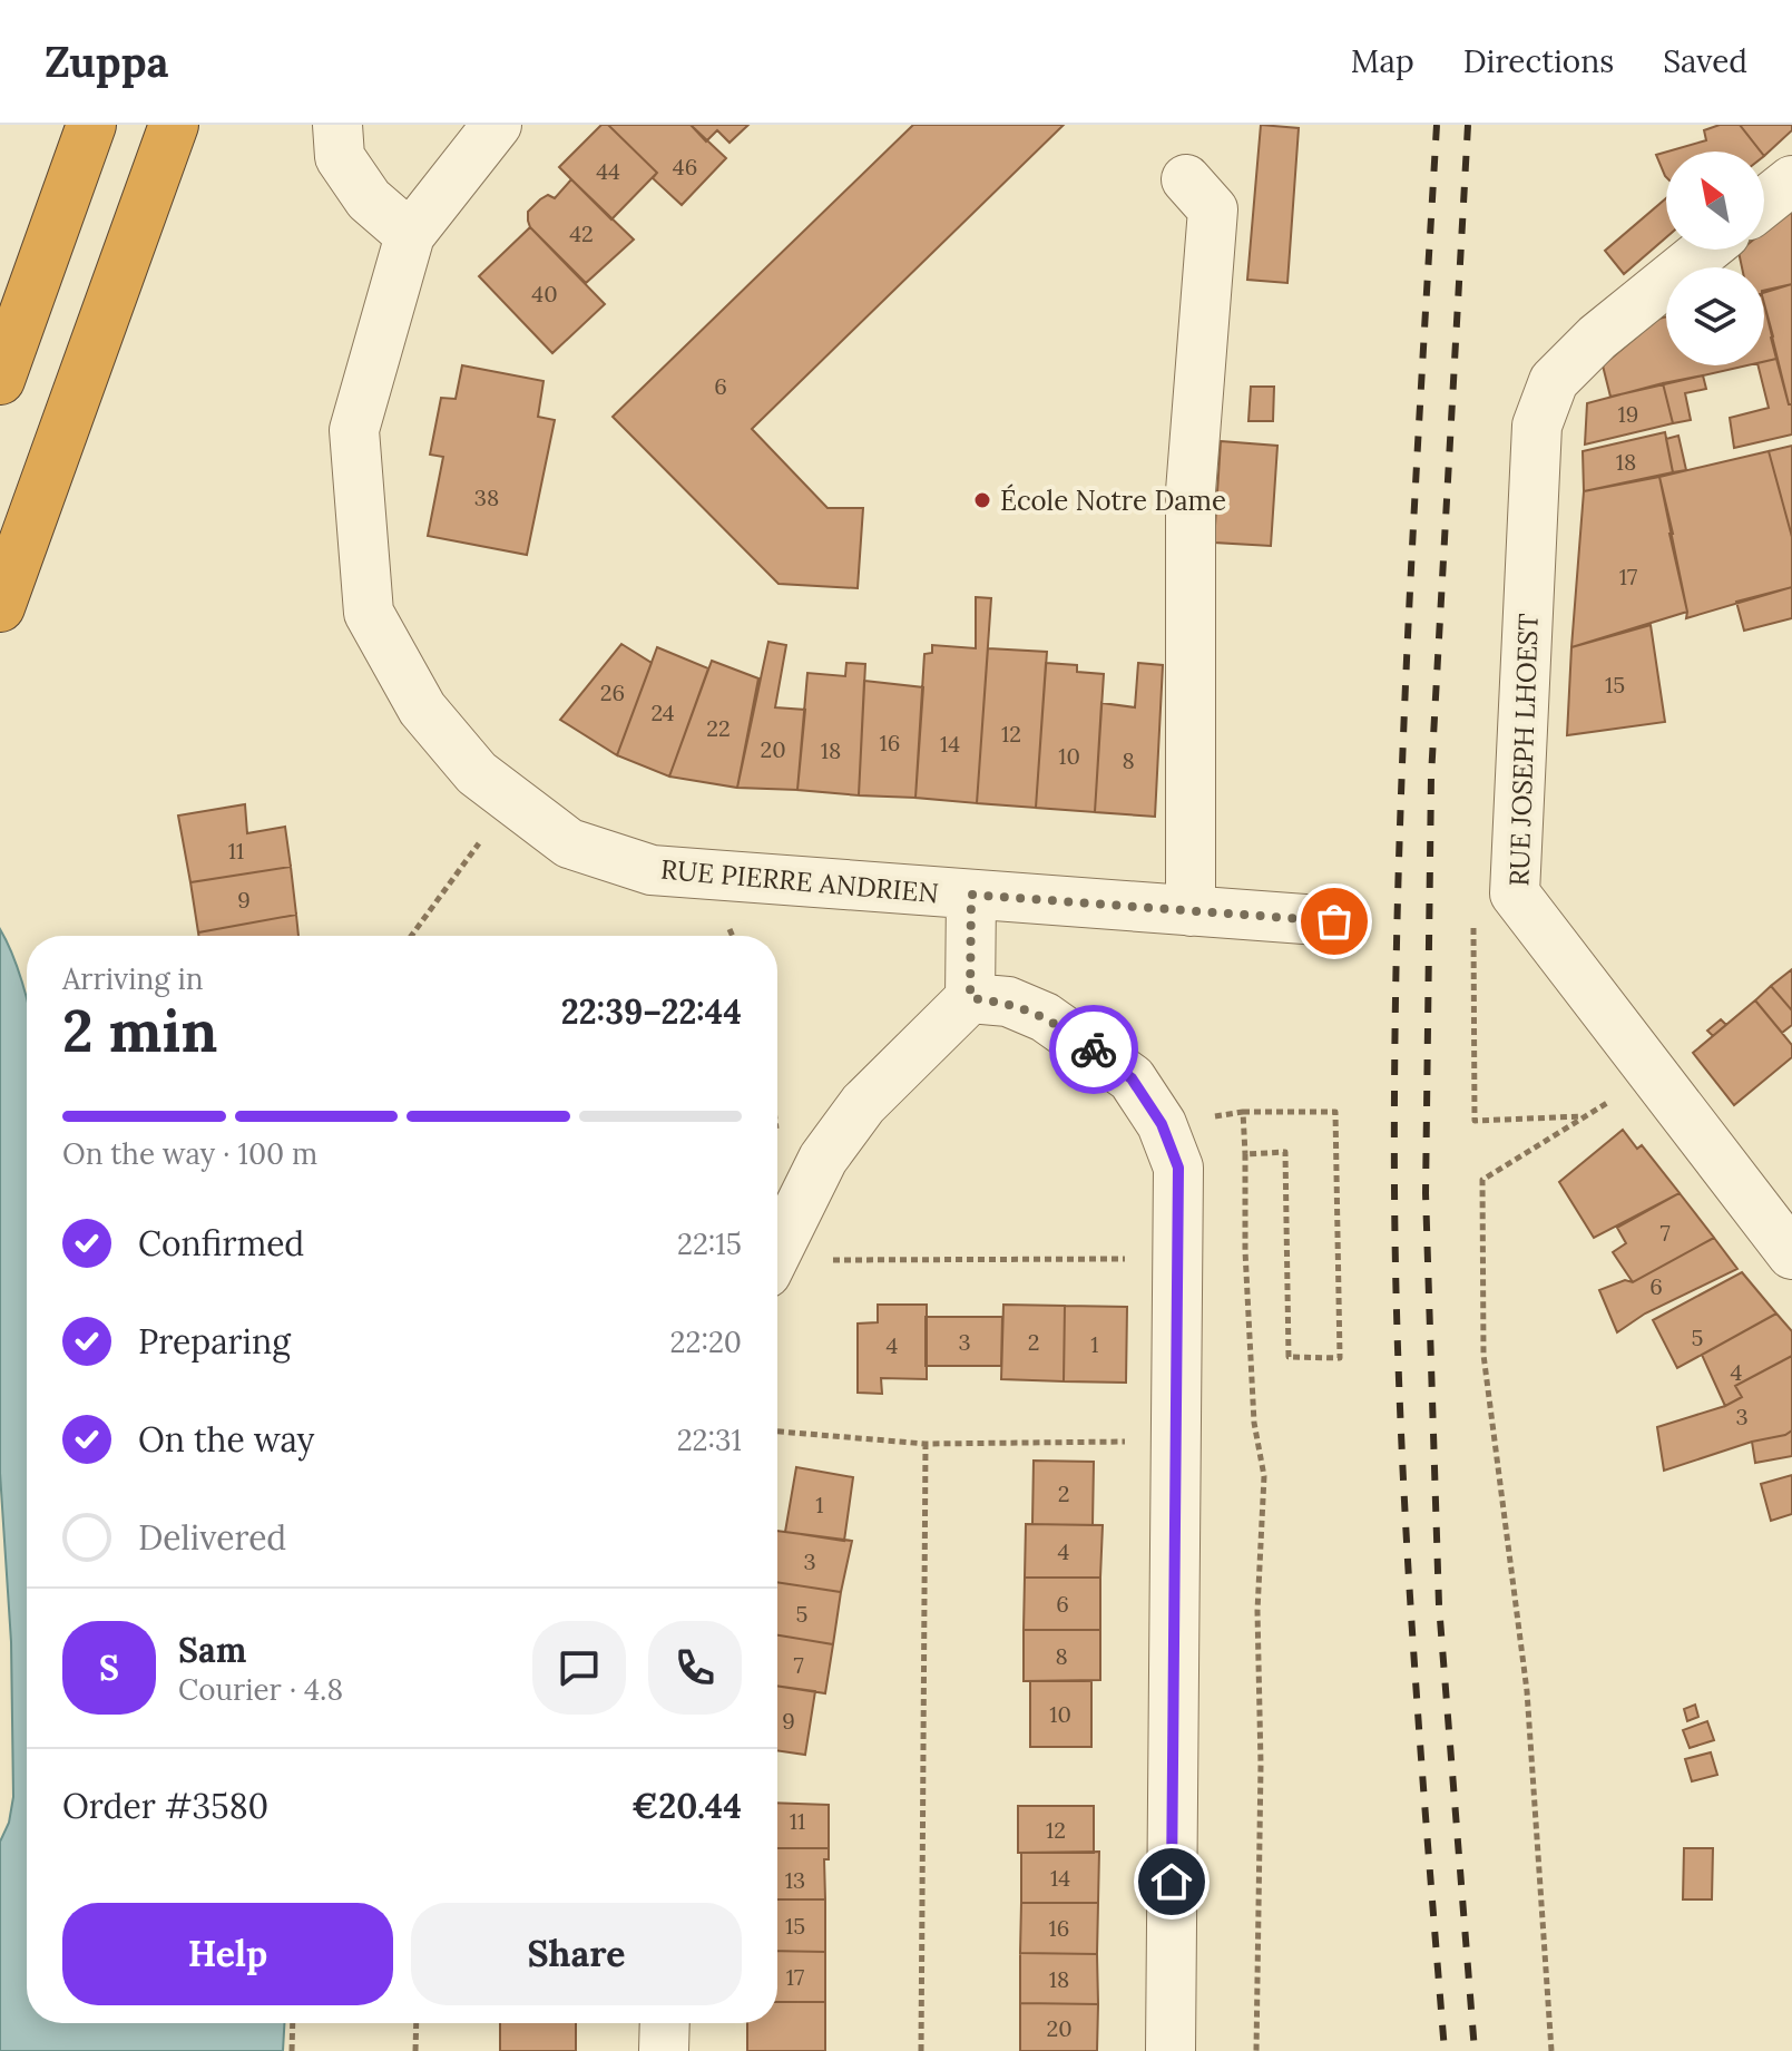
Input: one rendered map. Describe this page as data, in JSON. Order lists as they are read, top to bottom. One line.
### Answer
{"streets":{"street":["RUE JOSEPH LHOEST","RUE PIERRE ANDRIEN"]},"places":["École Notre Dame"],"house_numbers":["46","44","42","40","6","19","18","38","17","15","26","24","22","12","16","14","20","18","10","8","11","9","7","6","5","3","2","1","4","4","3","2","1","4","3","6","5","8","7","10","9","11","12","14","13","15","16","17","18","20"],"north":"top left","page":{"header":"Zuppa","nav":["Map","Directions","Saved"],"heading":["2 min","Arriving in","22:39–22:44"],"panel":["Sam","Courier · 4.8","Order #3580","€20.44"],"bar":"On the way · 100 m","list":[["Confirmed","22:15"],["Preparing","22:20"],["On the way","22:31"],"Delivered"],"round":"S","buttons":["Help","Share"]}}
